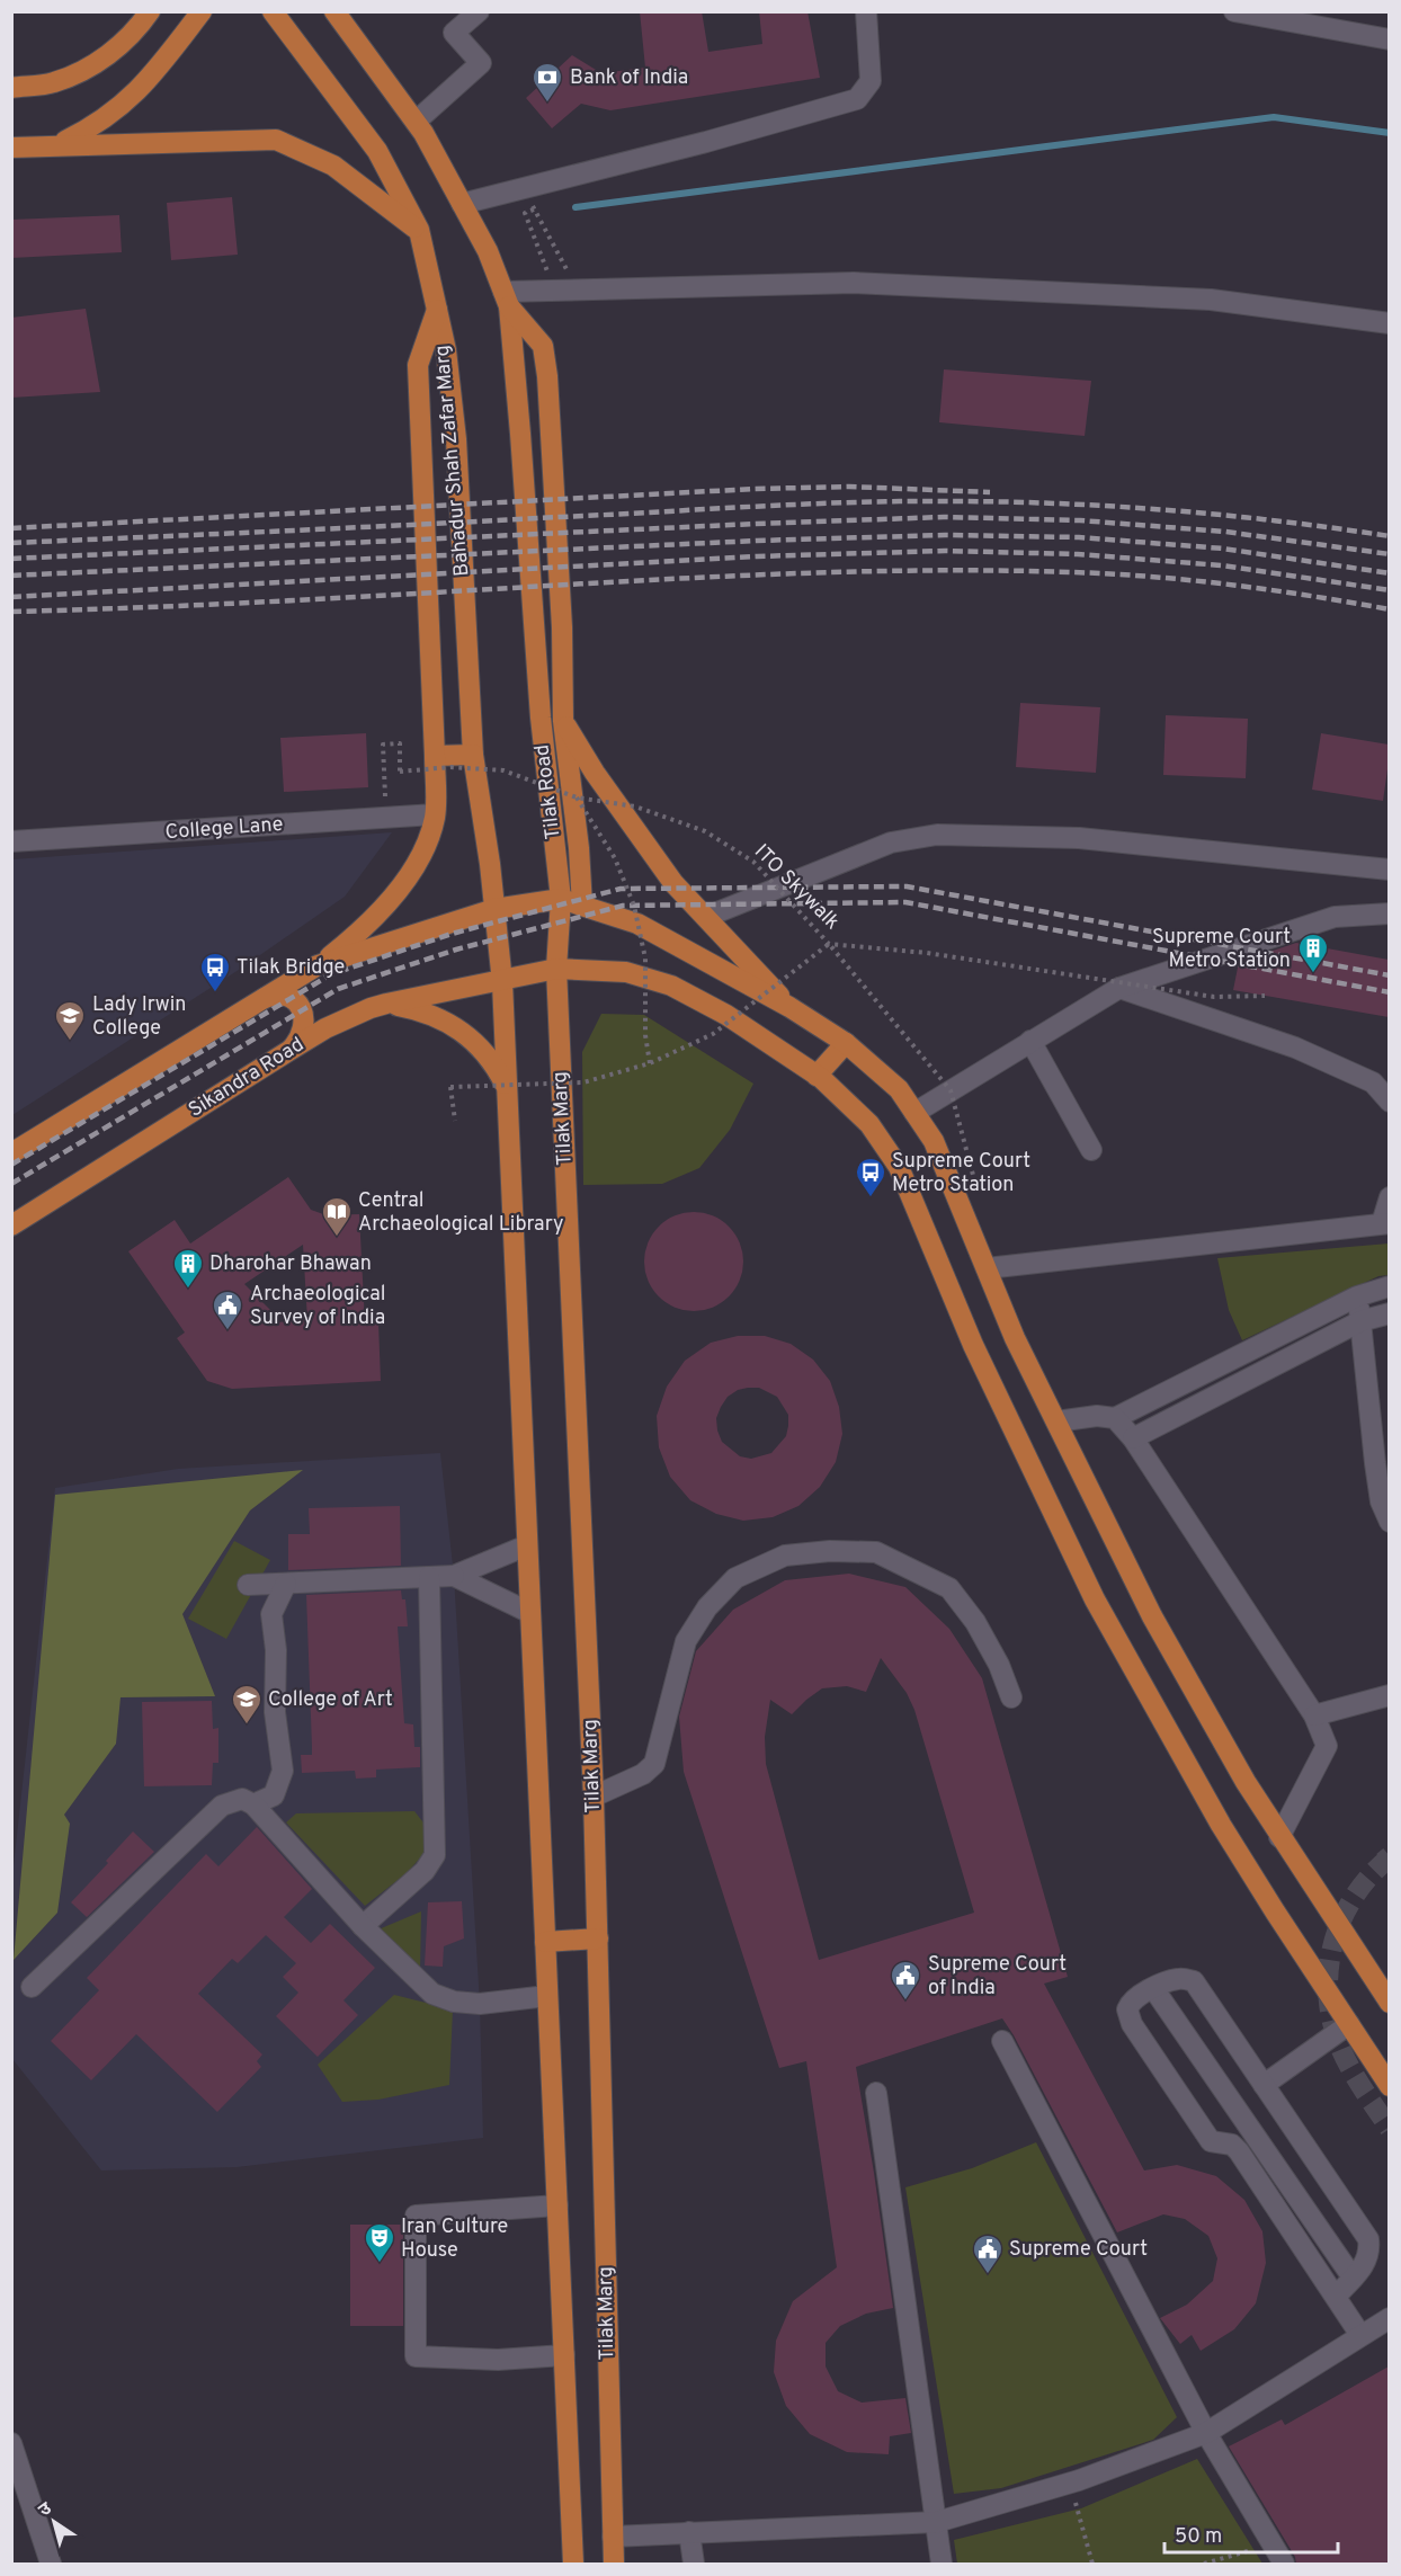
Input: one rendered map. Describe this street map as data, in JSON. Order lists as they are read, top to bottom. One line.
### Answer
{"streets":{"main road":["Bahadur Shah Zafar Marg","Tilak Road","Sikandra Road","Tilak Marg"],"street":["College Lane"],"path":["ITO Skywalk"]},"crossings":[["Tilak Road","Sikandra Road"],["Tilak Road","Tilak Marg"],["College Lane","ITO Skywalk"],["Sikandra Road","Tilak Marg"]],"places":{"bank":["Bank of India"],"building":["Supreme Court Metro Station","Dharohar Bhawan"],"bus stop":["Tilak Bridge","Supreme Court‌ Metro Station"],"school or university":["Lady Irwin College","College of Art"],"library":["Central Archaeological Library"],"public building":["Archaeological Survey of India","Supreme Court of India","Supreme Court"],"theatre":["Iran Culture House"]},"scale_bar":"50 m","north":"top left"}
